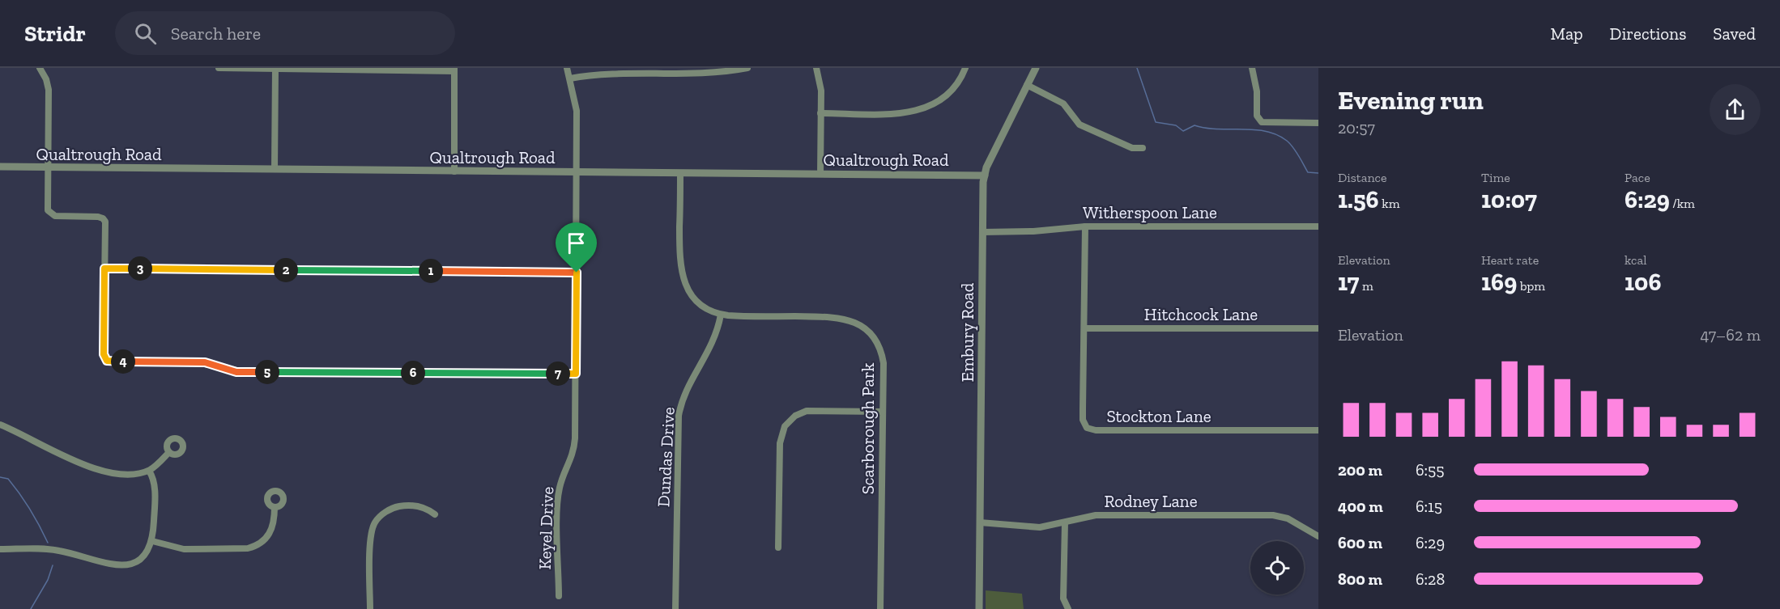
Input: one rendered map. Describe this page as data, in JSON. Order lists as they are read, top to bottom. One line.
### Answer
{"streets":{"street":["Qualtrough Road","Witherspoon Lane","Hitchcock Lane","Embury Road","Stockton Lane","Scarborough Park","Dundas Drive","Rodney Lane","Keyel Drive"]},"crossings":[["Qualtrough Road","Embury Road"],["Qualtrough Road","Scarborough Park"],["Qualtrough Road","Keyel Drive"],["Witherspoon Lane","Embury Road"],["Witherspoon Lane","Stockton Lane"],["Hitchcock Lane","Stockton Lane"],["Embury Road","Rodney Lane"],["Scarborough Park","Dundas Drive"]],"page":{"header":"Stridr","search":"Search here","nav":["Map","Directions","Saved"],"heading":["Evening run","20:57"],"stats":[["Distance","1.56 km"],["Time","10:07"],["Pace","6:29 /km"],["Elevation","17 m"],["Heart rate","169 bpm"],["kcal","106"]],"pins":["3","2","1","4","5","6","7"],"chart":["Elevation","47–62 m"],"list":[{"name":"200 m","note":"6:55"},{"name":"400 m","note":"6:15"},{"name":"600 m","note":"6:29"},{"name":"800 m","note":"6:28"}]}}
